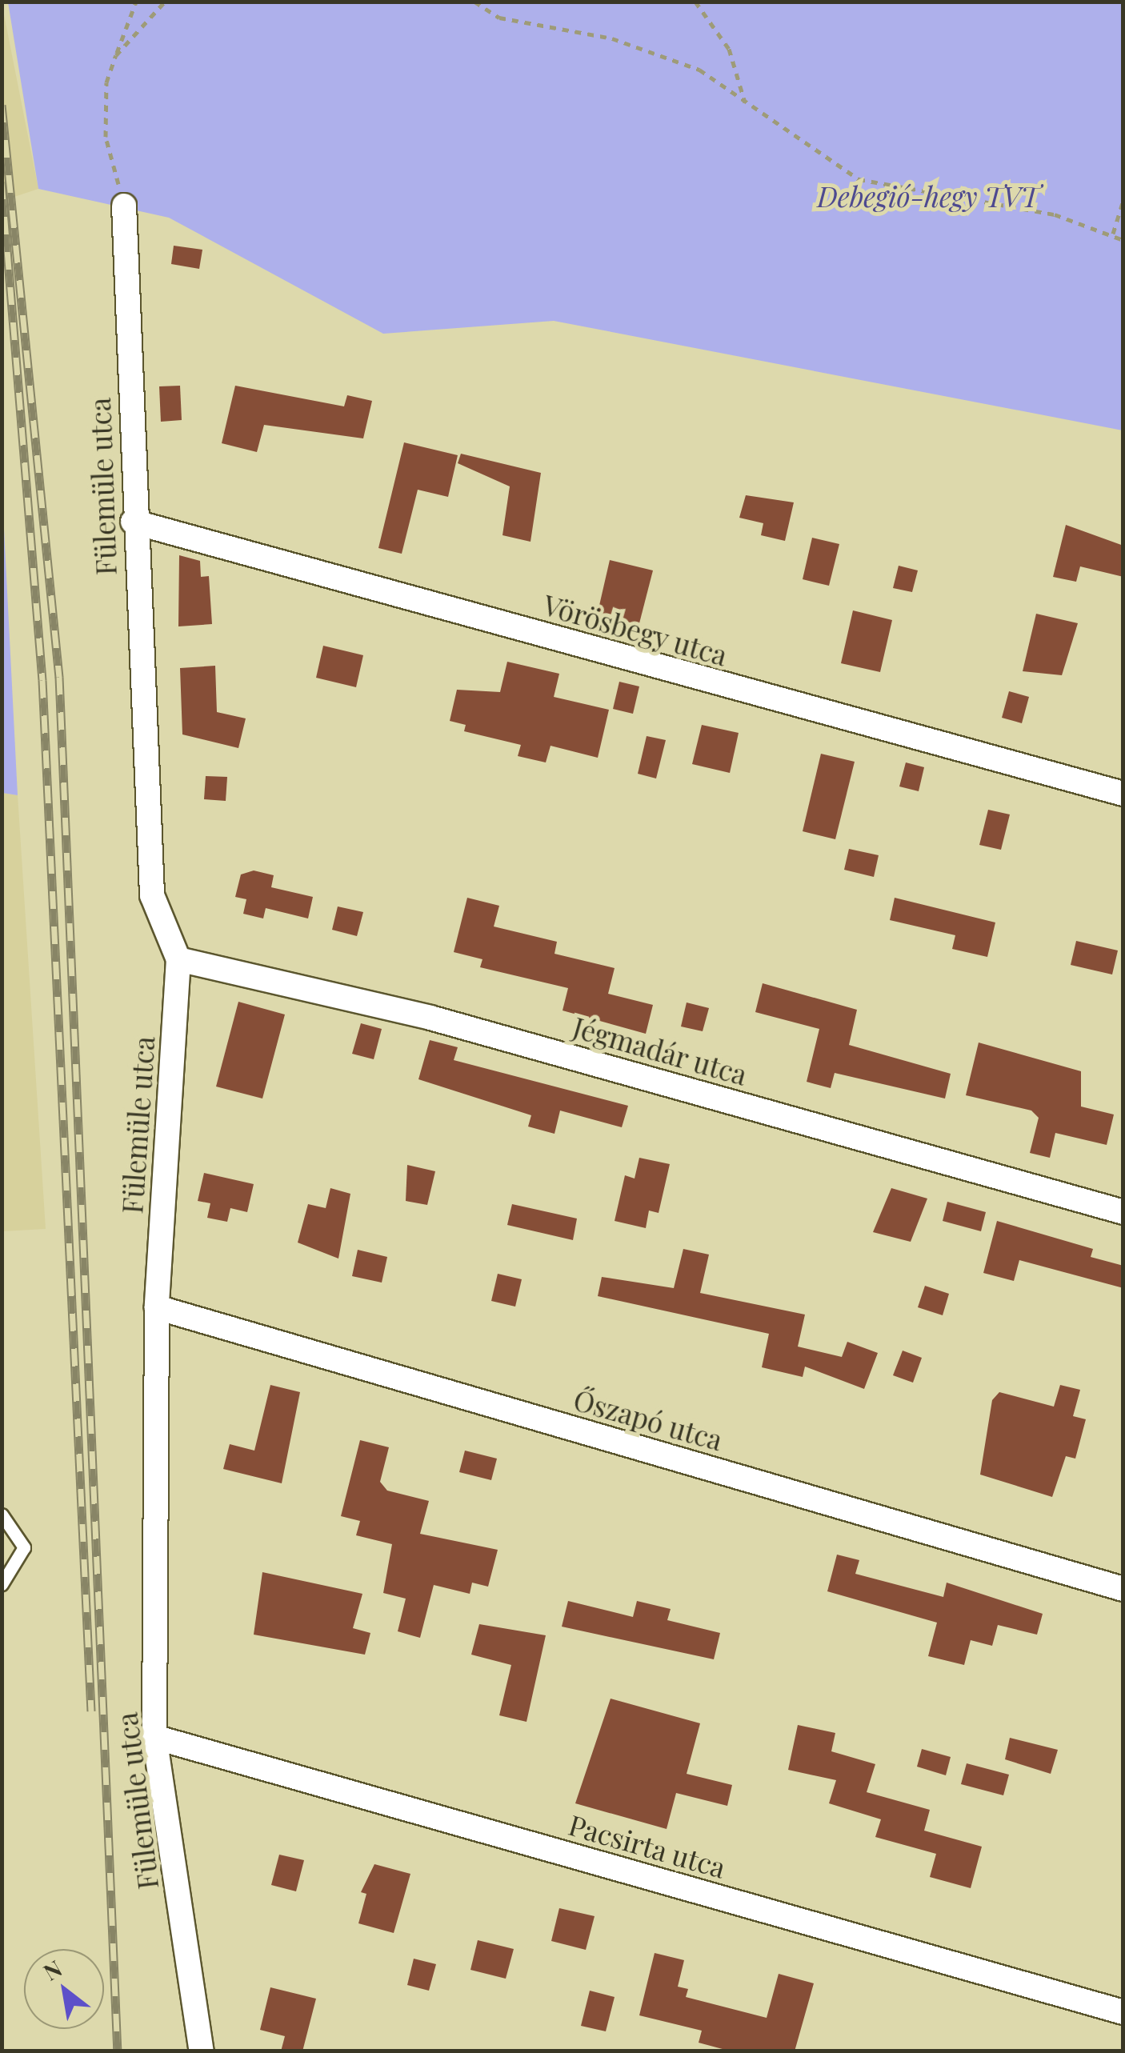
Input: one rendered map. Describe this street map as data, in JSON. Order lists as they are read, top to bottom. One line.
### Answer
{"streets":{"street":["Fülemüle utca","Vörösbegy utca","Jégmadár utca","Őszapó utca","Pacsirta utca"]},"crossings":[["Fülemüle utca","Vörösbegy utca"],["Fülemüle utca","Jégmadár utca"],["Fülemüle utca","Őszapó utca"],["Fülemüle utca","Pacsirta utca"]],"parks":["Debegió-hegy TVT"],"north":"top left"}
